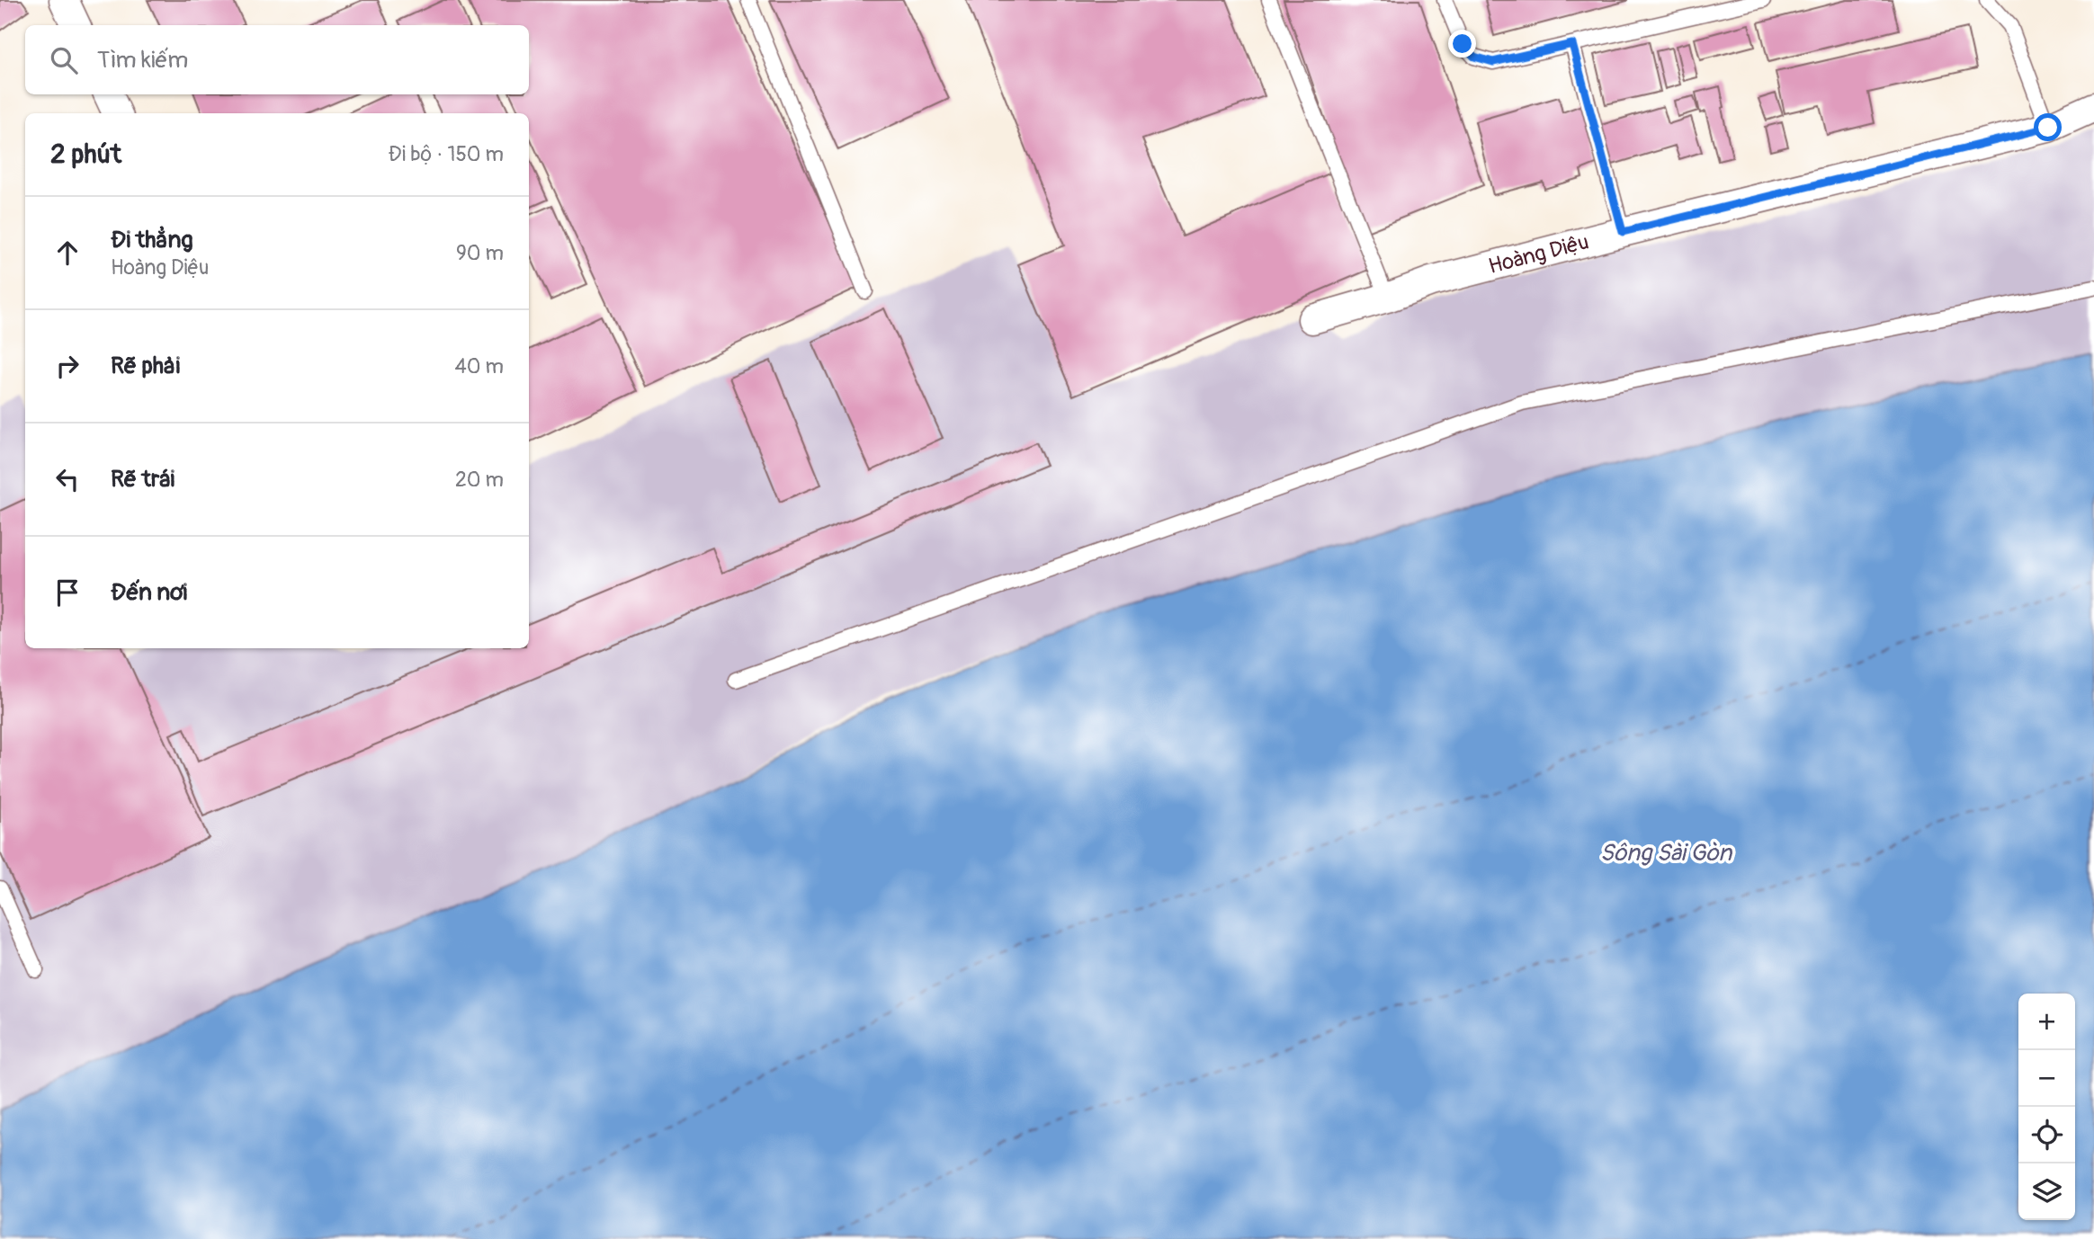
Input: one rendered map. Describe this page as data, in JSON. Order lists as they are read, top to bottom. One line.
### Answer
{"streets":{"street":["Hoàng Diệu"]},"water":["Sông Sài Gòn"],"page":{"search":"Tìm kiếm","heading":["2 phút","Đi bộ · 150 m"],"list":[["Đi thẳng","Hoàng Diệu","90 m"],["Rẽ phải","40 m"],["Rẽ trái","20 m"],"Đến nơi"],"map_buttons":["+","−"]}}
